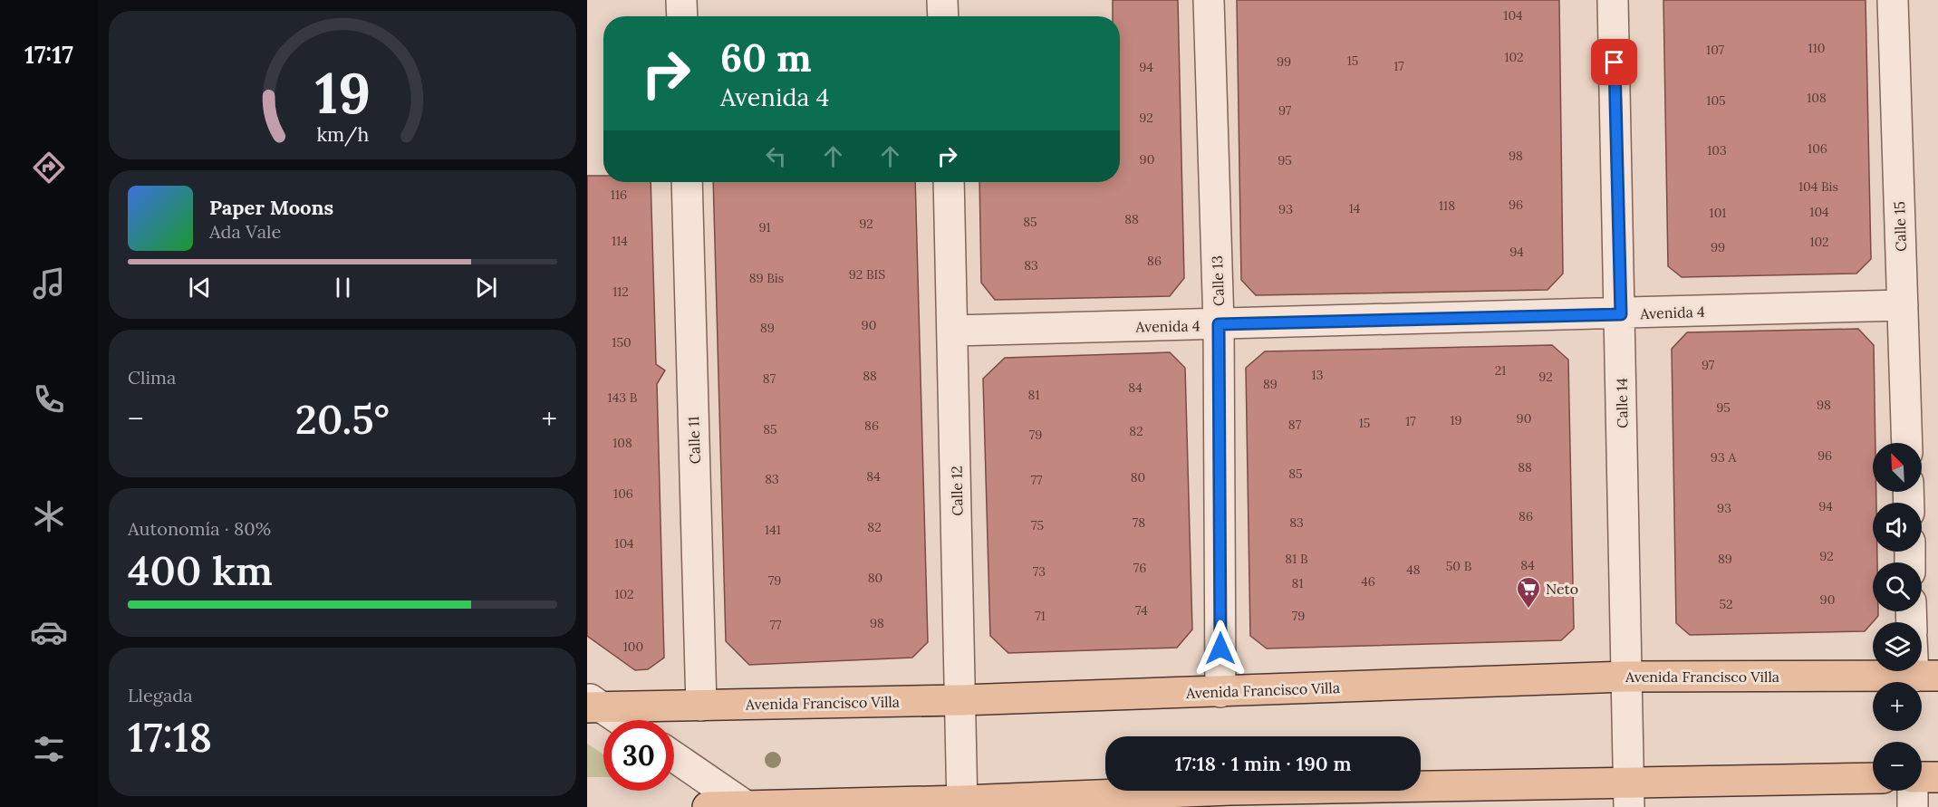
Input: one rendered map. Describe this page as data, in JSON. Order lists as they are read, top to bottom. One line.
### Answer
{"streets":{"main road":["Avenida Francisco Villa"],"street":["Calle 15","Calle 13","Avenida 4","Calle 14","Calle 11","Calle 12"]},"crossings":[["Calle 15","Avenida 4"],["Calle 13","Avenida 4"],["Calle 13","Avenida Francisco Villa"],["Avenida 4","Calle 14"],["Avenida 4","Calle 12"],["Calle 14","Avenida Francisco Villa"],["Calle 11","Avenida Francisco Villa"],["Calle 12","Avenida Francisco Villa"]],"places":{"supermarket":["Neto"]},"house_numbers":["104","110","107","102","15","99","17","94","108","105","97","92","106","103","98","90","95","104 Bis","116","96","118","14","93","104","101","88","85","92","91","114","102","99","94","86","83","92 BIS","89 Bis","112","90","89","150","97","21","13","88","92","87","89","84","81","143 B","98","95","90","19","17","15","87","86","85","82","79","108","96","93 A","88","85","84","80","83","77","106","94","93","86","78","83","75","82","141","104","92","81 B","89","84","50 B","76","48","73","80","79","46","81","102","90","52","74","71","79","98","77","100"],"north":"top left","page":{"tabs":"17:17","turn":["60 m","Avenida 4"],"song":["Paper Moons","Ada Vale"],"tile":["Clima",["Autonomía · 80%","400 km"],["Llegada","17:18"]],"heat":["−","20.5°","+"],"map_buttons":["+","−"],"limit":"30","trip":"17:18 · 1 min · 190 m","gauge":["19","km/h"]}}
